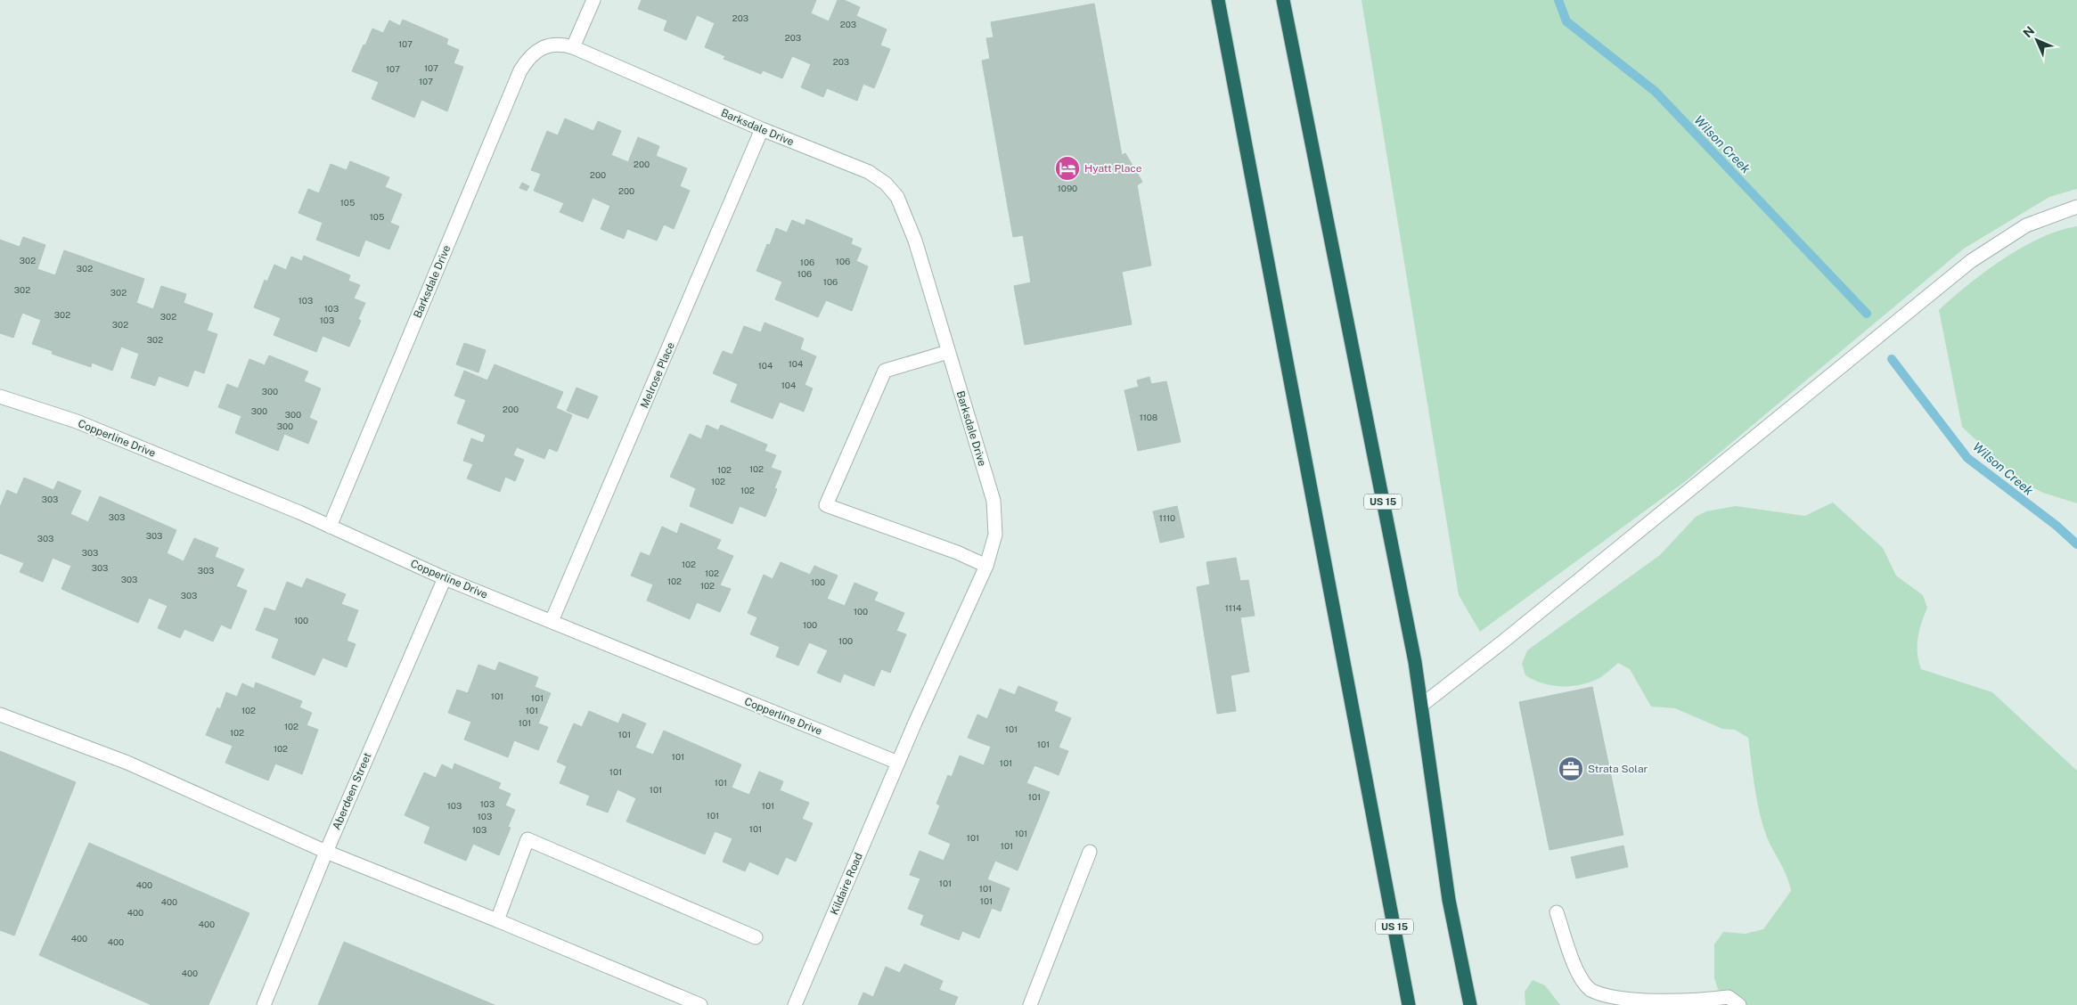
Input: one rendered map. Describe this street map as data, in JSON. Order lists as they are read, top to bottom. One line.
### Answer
{"streets":{"highway":["US 15"],"street":["Barksdale Drive","Melrose Place","Copperline Drive","Aberdeen Street","Kildaire Road"]},"crossings":[["Barksdale Drive","Melrose Place"],["Barksdale Drive","Copperline Drive"],["Barksdale Drive","Kildaire Road"],["Melrose Place","Copperline Drive"],["Copperline Drive","Aberdeen Street"],["Copperline Drive","Kildaire Road"]],"water":["Wilson Creek"],"places":{"hotel":["Hyatt Place"],"office":["Strata Solar"]},"house_numbers":["203","203","203","107","203","107","107","107","200","200","1090","200","105","105","302","106","106","302","106","106","302","302","103","103","302","302","103","302","302","104","104","104","300","200","300","300","1108","300","102","102","102","102","303","303","1110","303","303","303","102","303","303","102","303","102","100","102","303","1114","100","100","100","100","101","101","102","101","101","102","101","102","101","101","102","101","101","101","101","101","101","103","103","101","101","103","101","103","101","101","101","101","400","101","101","400","400","400","400","400","400"],"north":"top left"}
